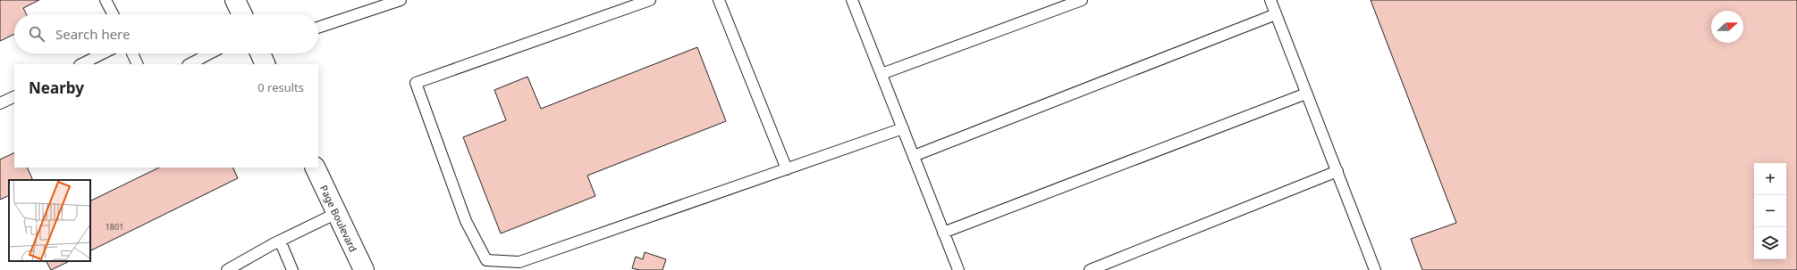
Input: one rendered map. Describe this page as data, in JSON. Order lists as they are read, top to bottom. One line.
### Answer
{"streets":{"main road":["Page Boulevard"]},"house_numbers":["1801"],"north":"right","page":{"search":"Search here","heading":["Nearby","0 results"],"map_buttons":["+","−"]}}
